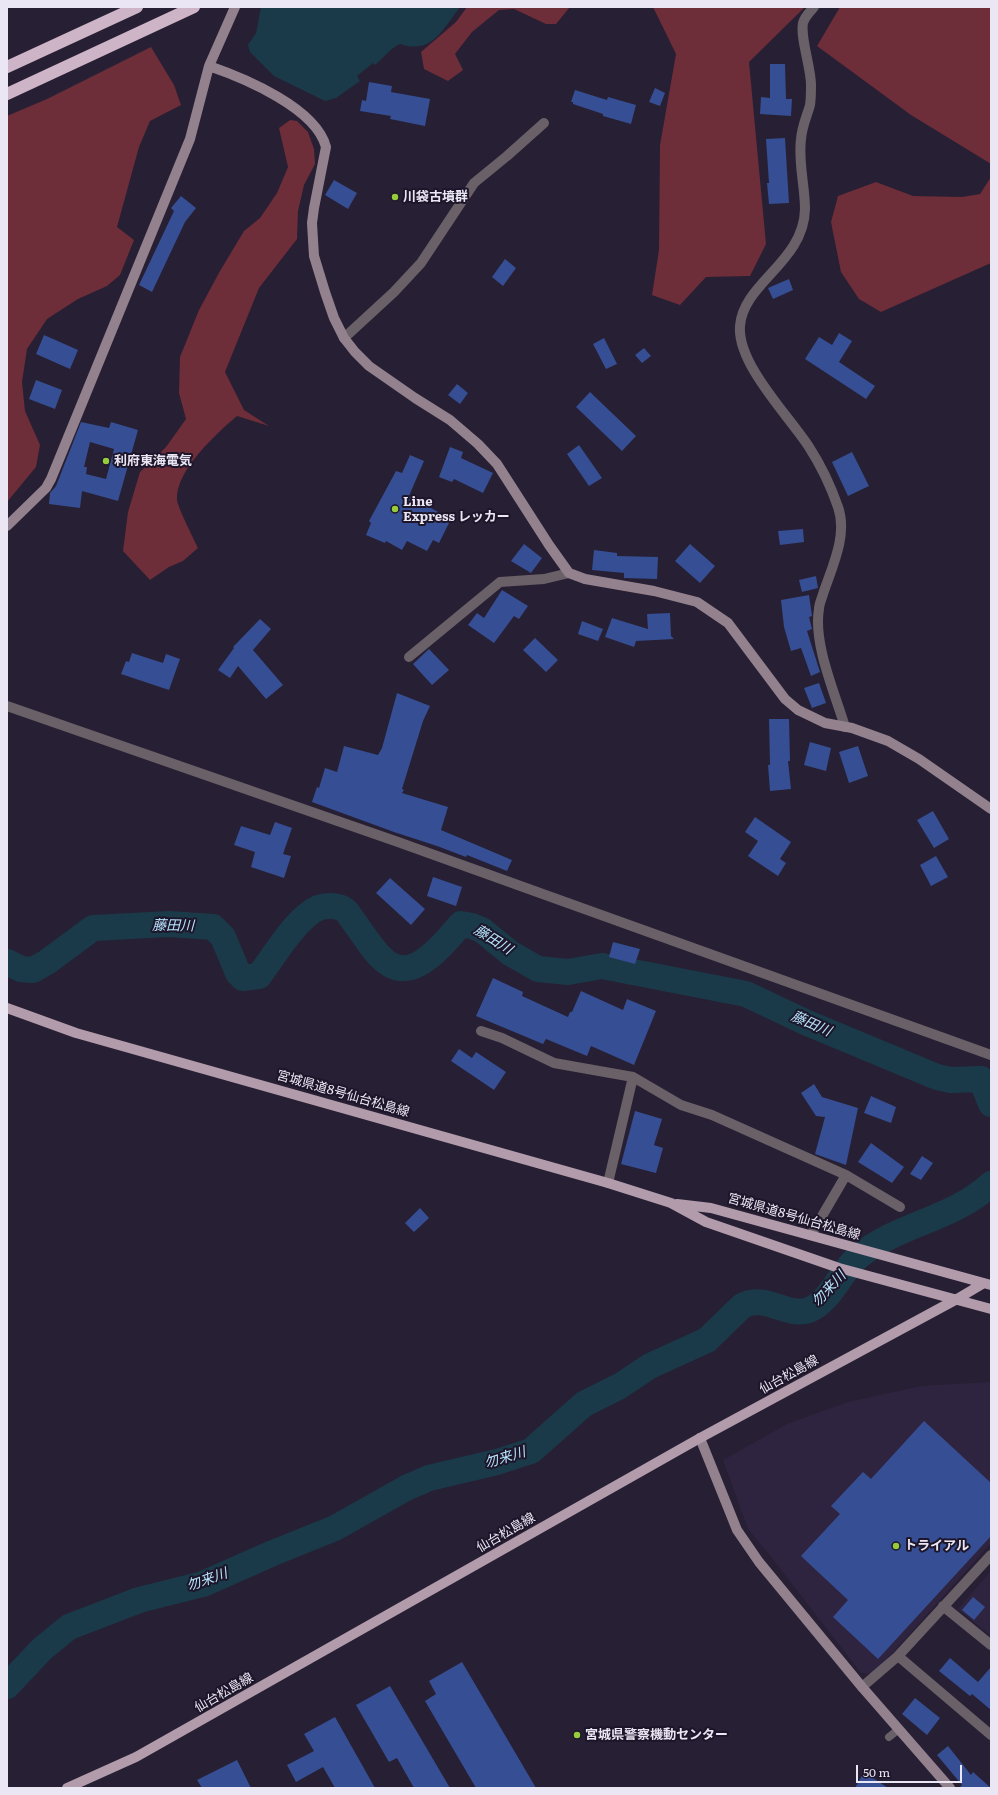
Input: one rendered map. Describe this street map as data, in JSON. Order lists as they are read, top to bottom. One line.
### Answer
{"streets":{"main road":["宮城県道8号仙台松島線","仙台松島線"]},"crossings":[["宮城県道8号仙台松島線","仙台松島線"]],"water":["藤田川","勿来川"],"places":["川袋古墳群","利府東海電気","Line Express レッカー","トライアル","宮城県警察機動センター"],"scale_bar":"50 m"}
